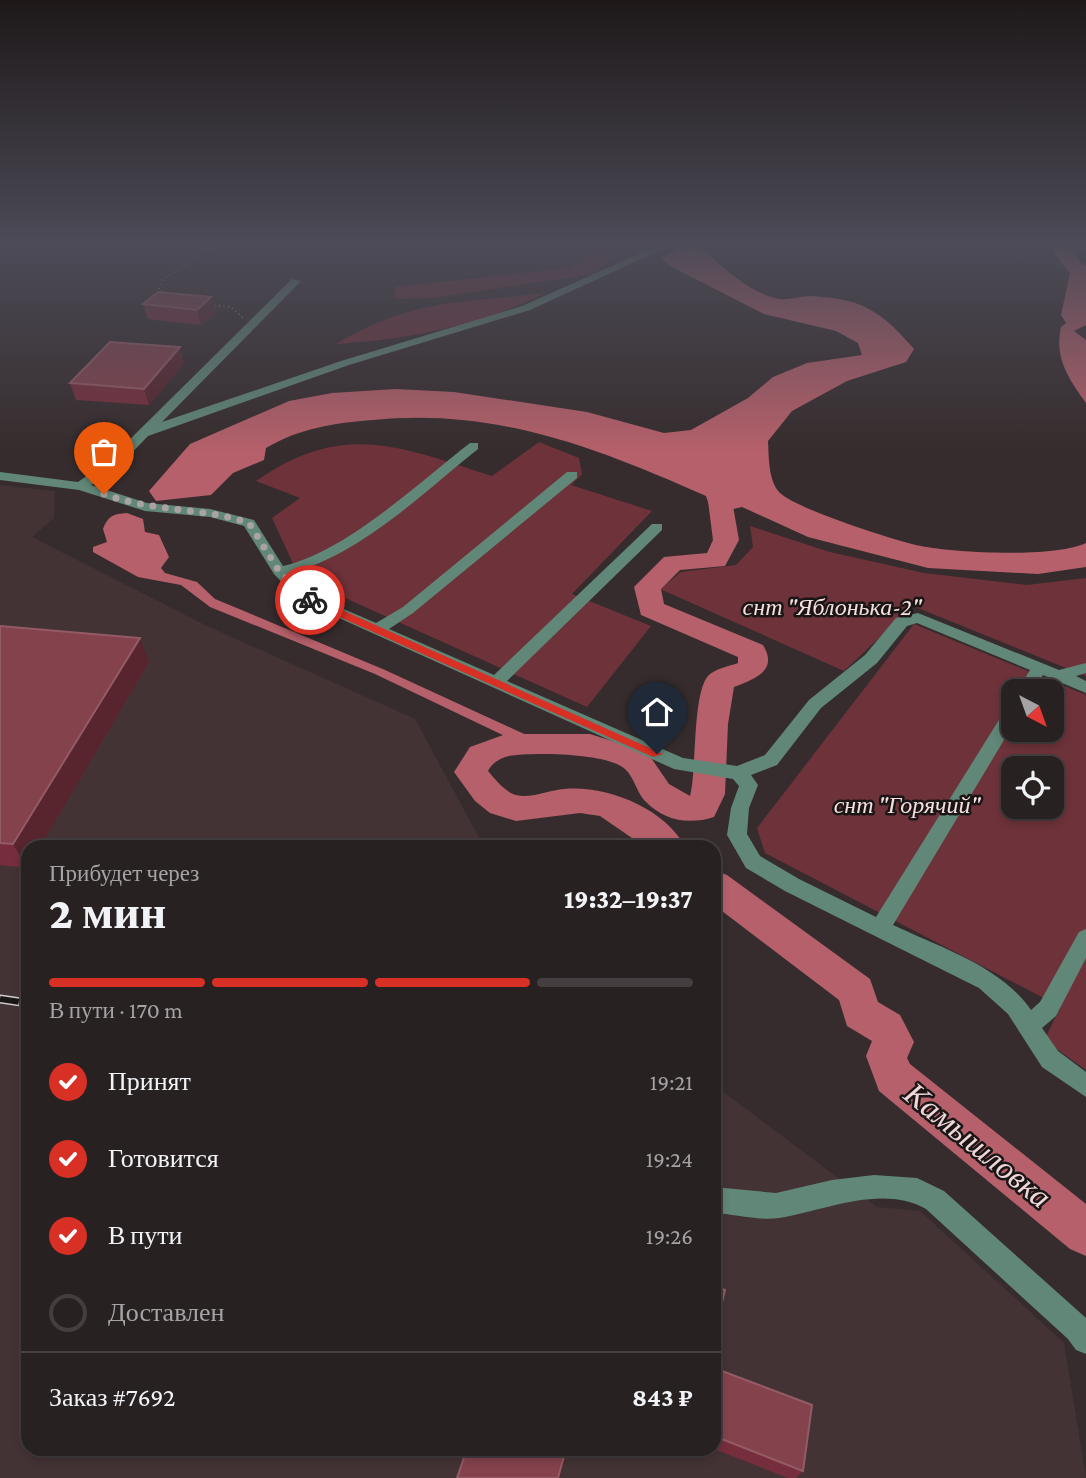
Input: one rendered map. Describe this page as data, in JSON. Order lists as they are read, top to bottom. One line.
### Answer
{"water":["Камышловка"],"parks":["снт \"Яблонька-2\"","снт \"Горячий\""],"north":"bottom right","page":{"heading":["2 мин","Прибудет через","19:32–19:37"],"panel":["Заказ #7692","843 ₽"],"bar":"В пути · 170 m","list":[["Принят","19:21"],["Готовится","19:24"],["В пути","19:26"],"Доставлен"]}}
